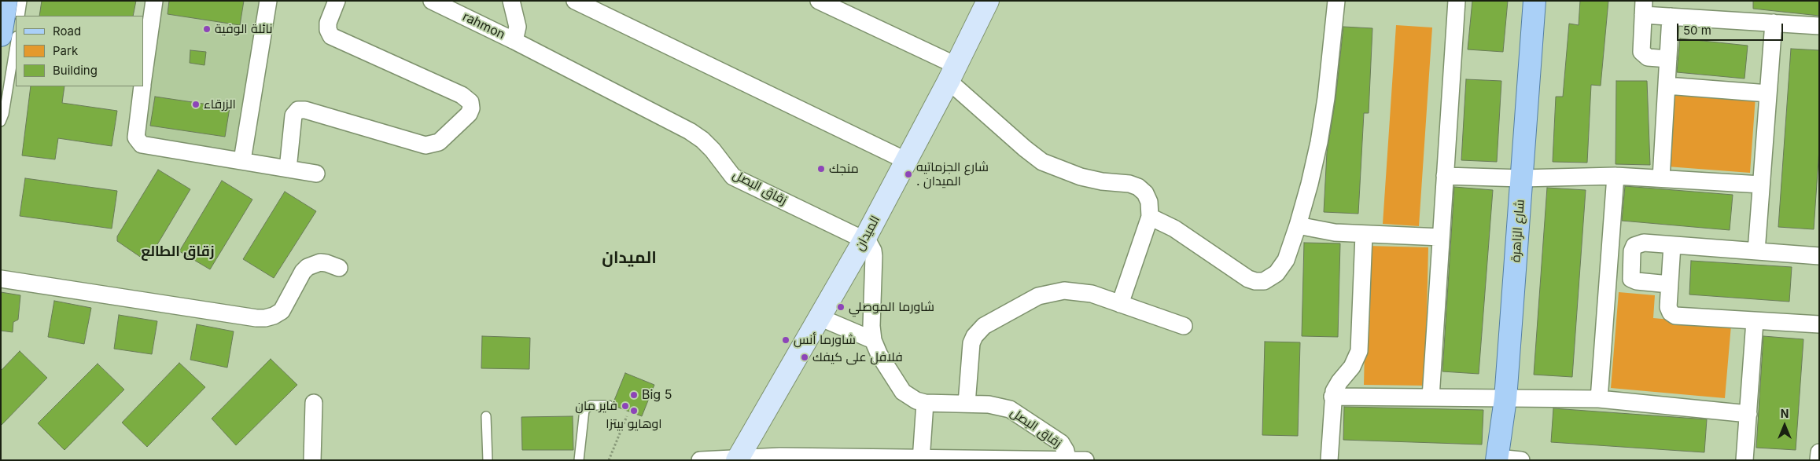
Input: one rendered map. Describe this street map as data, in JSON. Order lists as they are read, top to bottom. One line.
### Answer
{"streets":{"main road":["شارع الزاهرة"],"street":["rahmon","زقاق البصل","الميدان"]},"crossings":[["rahmon","زقاق البصل"],["زقاق البصل","الميدان"]],"districts":["زقاق الطالع","الميدان"],"places":["نائلة الوفية","الزرقاء","منجك","شارع الجزماتيه . الميدان","شاورما الموصلي","شاورما أنس","فلافل على كيفك","Big 5","فاير مان","اوهايو بيتزا"],"legend":["Road","Park","Building"],"scale_bar":"50 m","north":"top"}
